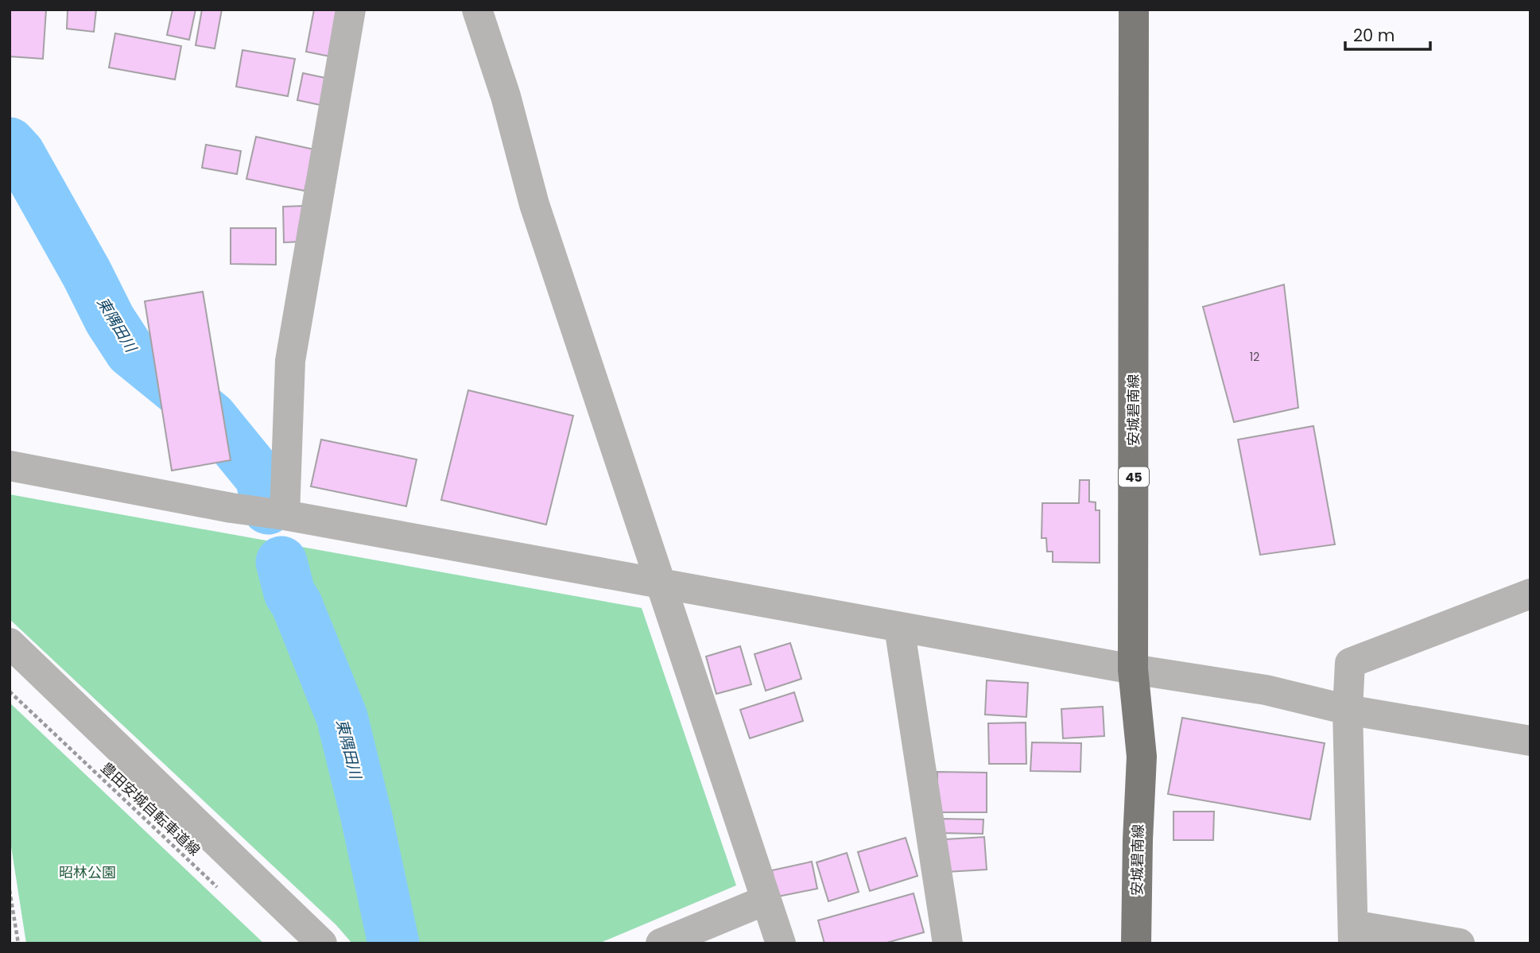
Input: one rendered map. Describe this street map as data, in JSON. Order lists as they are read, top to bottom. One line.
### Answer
{"streets":{"main road":["安城碧南線","45"],"path":["豊田安城自転車道線"]},"water":["東隅田川"],"parks":["昭林公園"],"house_numbers":["12"],"scale_bar":"20 m"}
